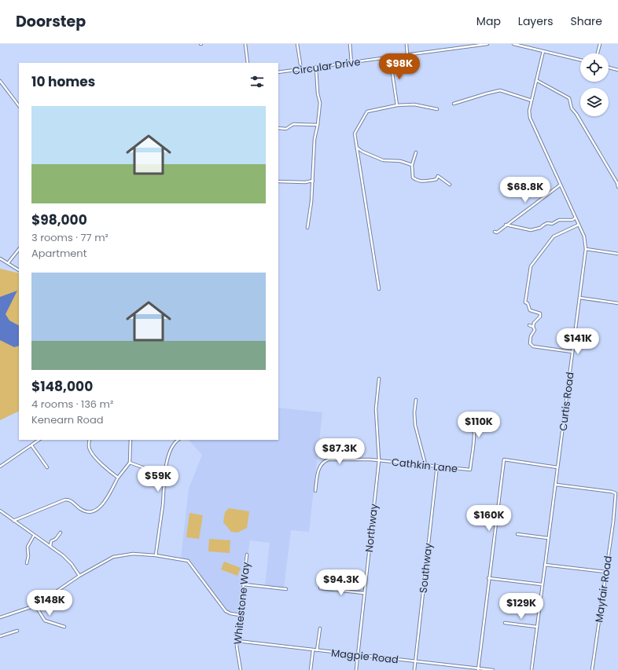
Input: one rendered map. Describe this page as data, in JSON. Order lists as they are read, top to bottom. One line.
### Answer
{"streets":{"street":["Circular Drive","Curtis Road","Cathkin Lane","Northway","Southway","Mayfair Road","Whitestone Way","Magpie Road"]},"crossings":[["Curtis Road","Mayfair Road"],["Cathkin Lane","Northway"],["Cathkin Lane","Southway"],["Northway","Magpie Road"],["Southway","Magpie Road"],["Whitestone Way","Magpie Road"]],"page":{"header":"Doorstep","nav":["Map","Layers","Share"],"price":["$98K","$68.8K","$141K","$110K","$87.3K","$59K","$160K","$94.3K","$148K","$129K"],"heading":"10 homes","list":[{"name":"$98,000","note":"3 rooms · 77 m² · Apartment"},{"name":"$148,000","note":"4 rooms · 136 m² · Kenearn Road"}]}}
